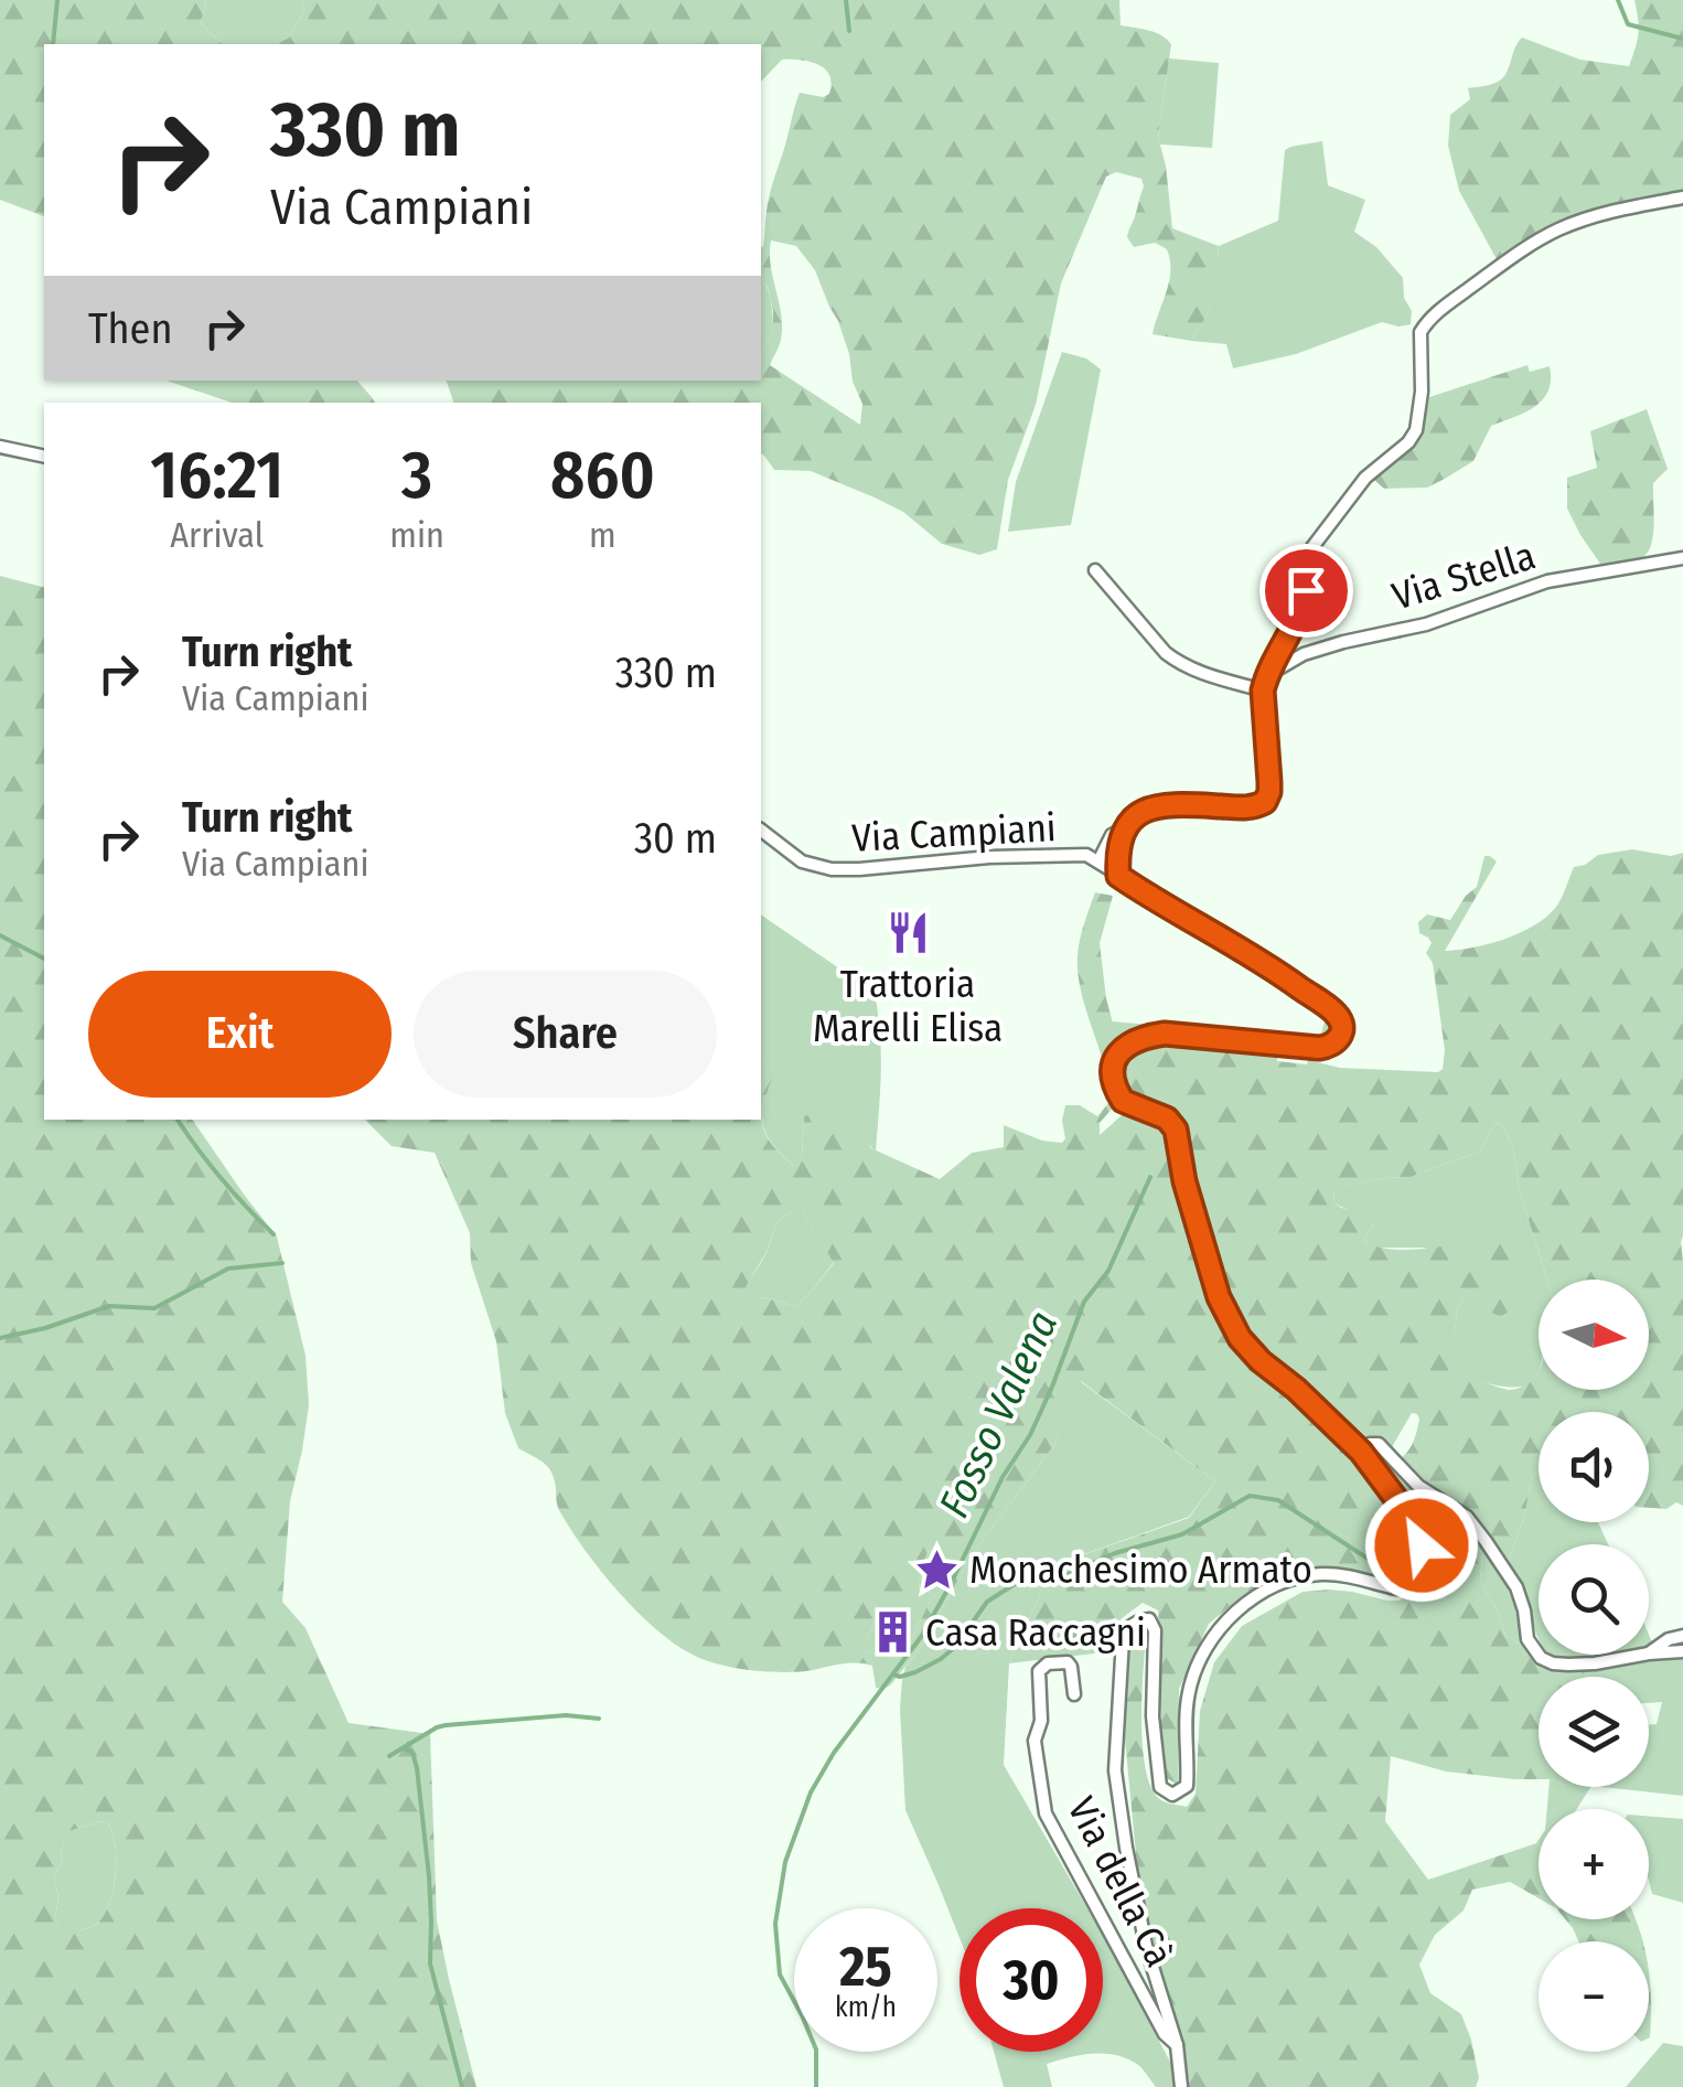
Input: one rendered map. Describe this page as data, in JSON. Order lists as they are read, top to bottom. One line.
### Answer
{"streets":{"street":["Via Stella","Via Campiani","Via della Cà"]},"crossings":[["Via Stella","Via Campiani"],["Via Campiani","Via della Cà"]],"water":["Fosso Valena"],"places":{"restaurant":["Trattoria Marelli Elisa"],"place":["Monachesimo Armato"],"building":["Casa Raccagni"]},"north":"right","page":{"turn":["330 m","Via Campiani"],"then":"Then","eta":["16:21","Arrival","3","min","860","m"],"list":[{"name":"Turn right","note":"Via Campiani","value":"330 m"},{"name":"Turn right","note":"Via Campiani","value":"30 m"}],"buttons":["Exit","Share"],"map_buttons":["+","−"],"speed":"25 km/h","limit":"30"}}
